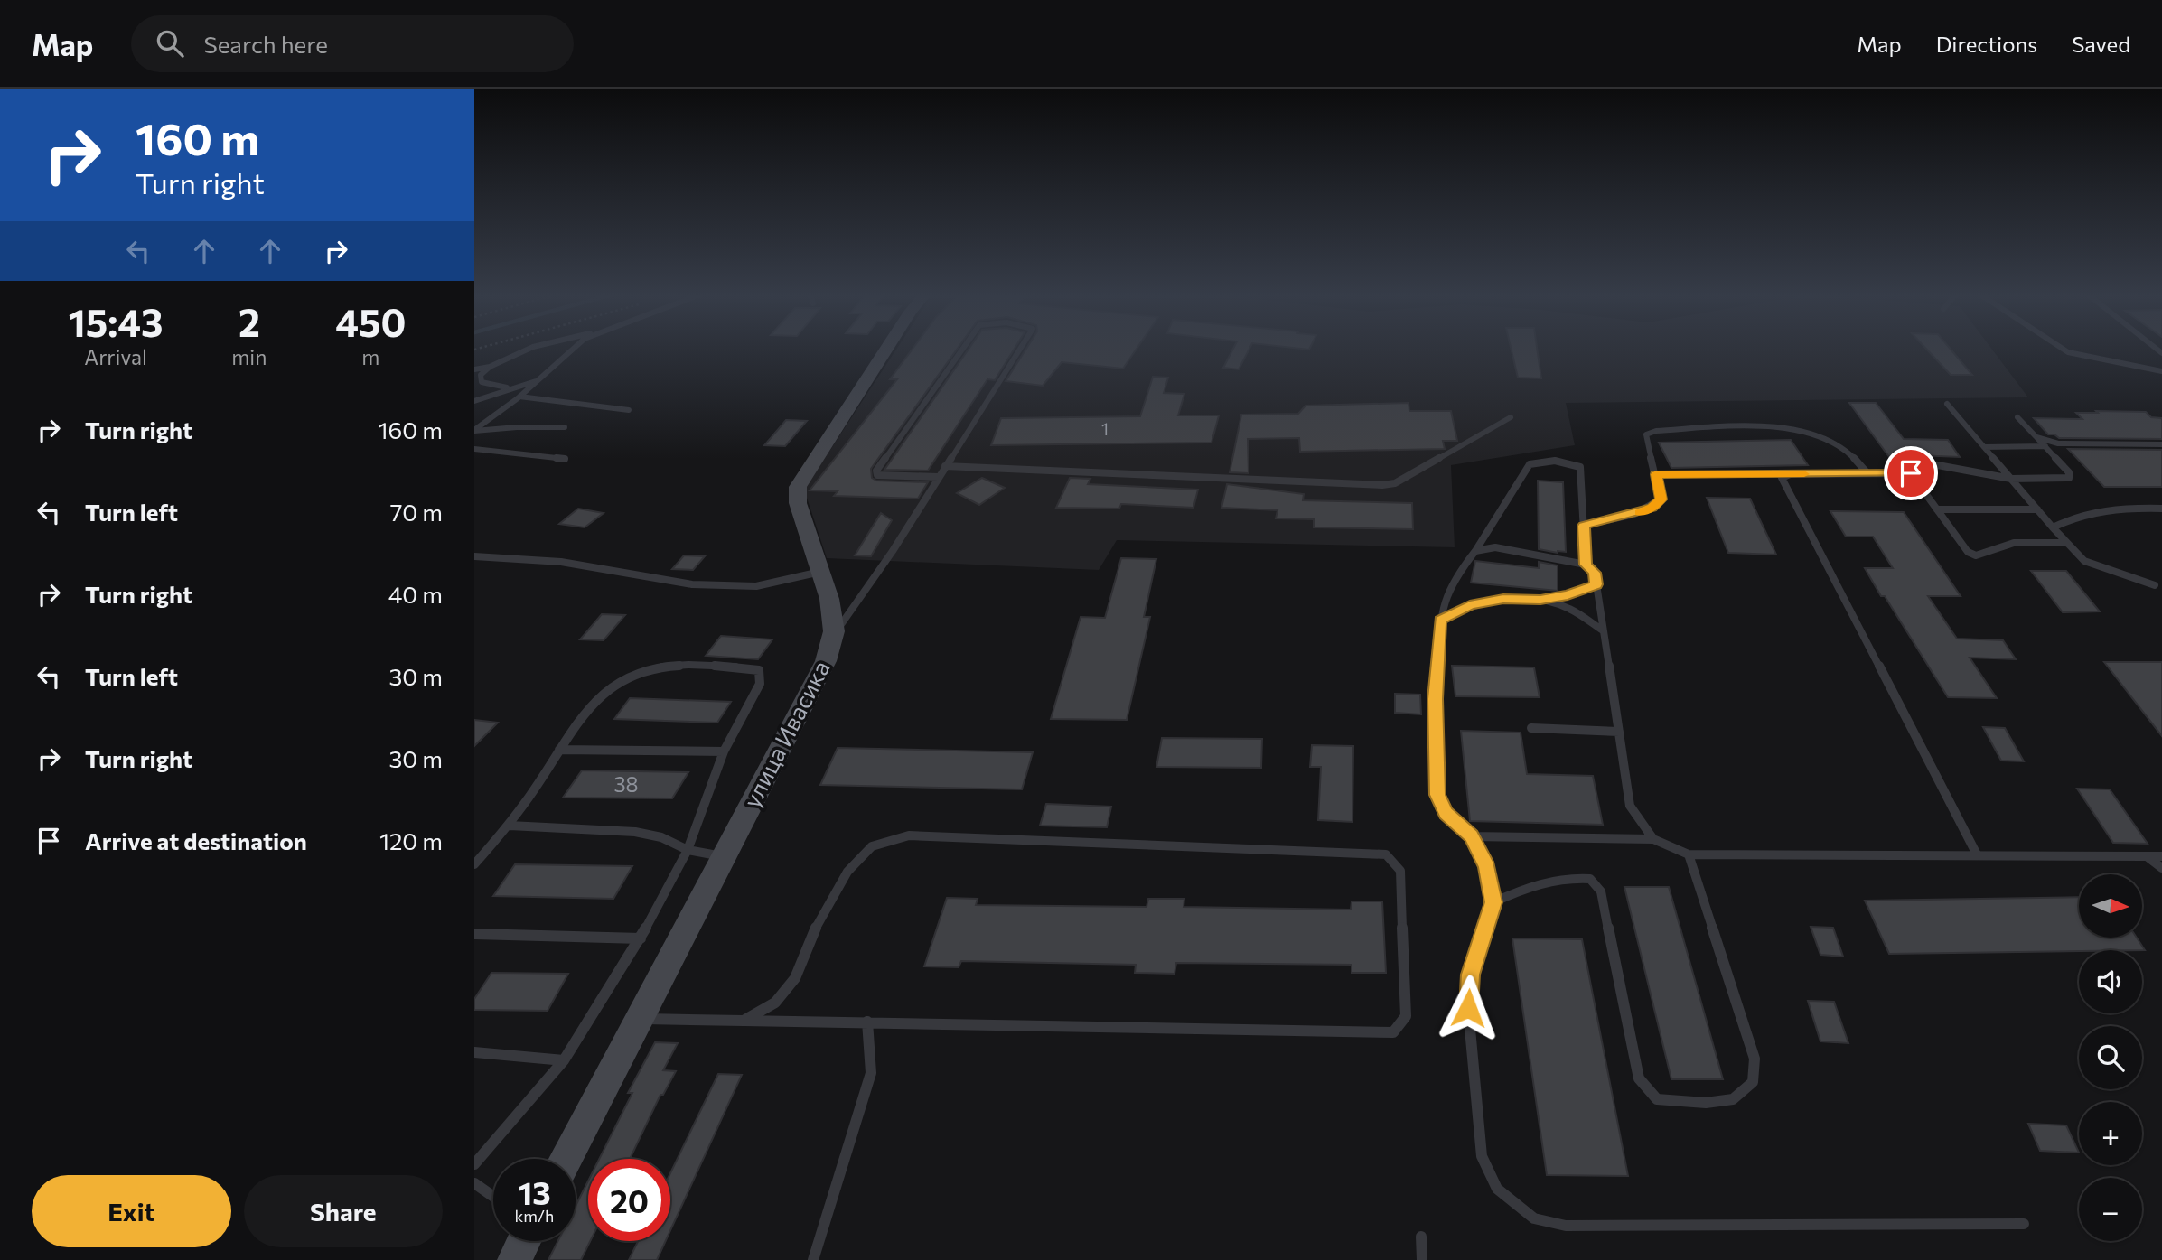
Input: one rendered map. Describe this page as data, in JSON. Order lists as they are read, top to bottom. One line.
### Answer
{"streets":{"main road":["улица Ивасика"]},"house_numbers":["1","38"],"north":"right","page":{"header":"Map","search":"Search here","nav":["Map","Directions","Saved"],"turn":["160 m","Turn right"],"eta":["15:43","Arrival","2","min","450","m"],"list":[{"name":"Turn right","value":"160 m"},{"name":"Turn left","value":"70 m"},{"name":"Turn right","value":"40 m"},{"name":"Turn left","value":"30 m"},{"name":"Turn right","value":"30 m"},{"name":"Arrive at destination","value":"120 m"}],"map_buttons":["+","−"],"speed":"13 km/h","limit":"20","buttons":["Exit","Share"]}}
